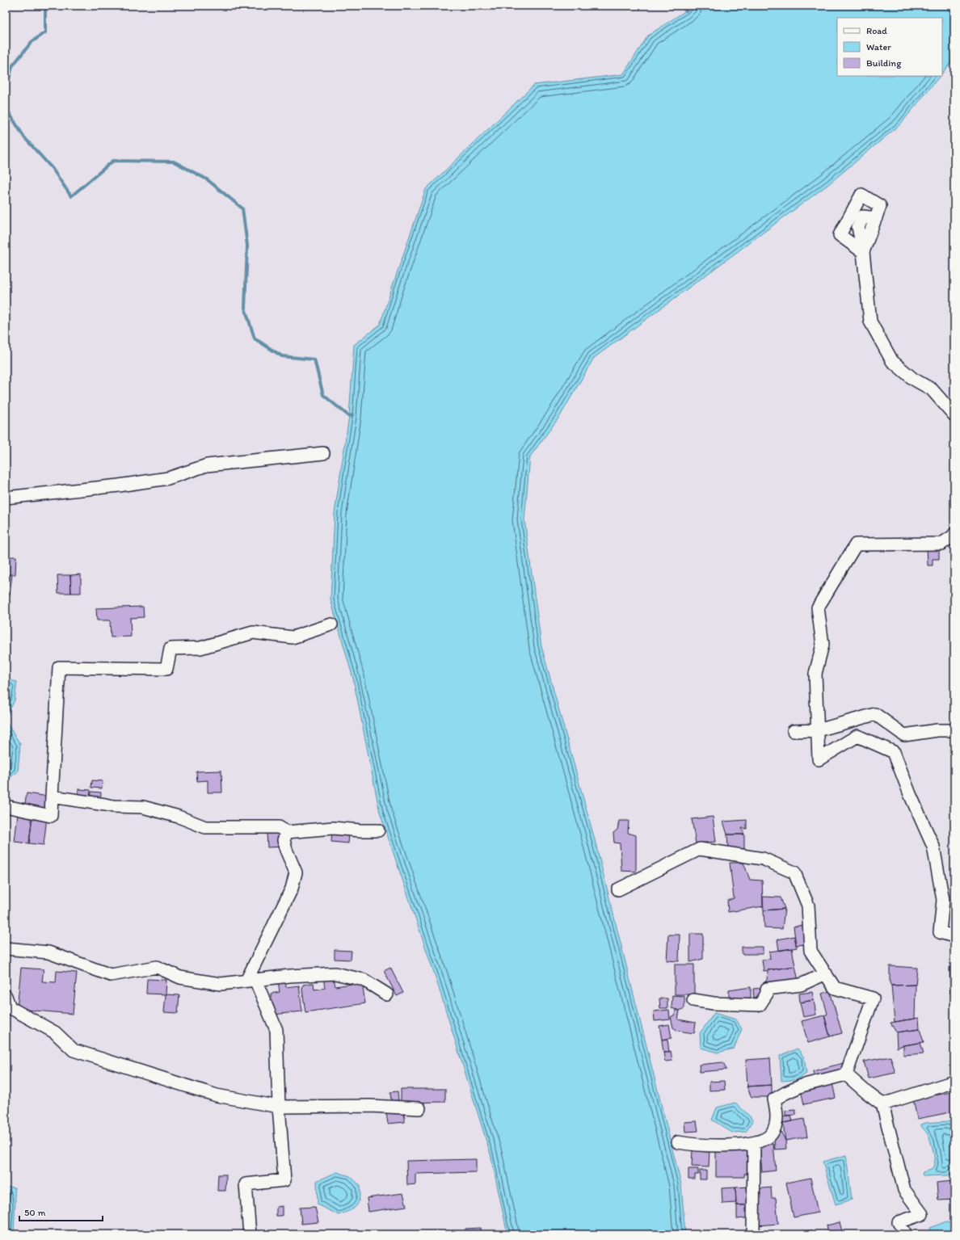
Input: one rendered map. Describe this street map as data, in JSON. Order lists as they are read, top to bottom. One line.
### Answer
{"legend":["Road","Water","Building"],"scale_bar":"50 m"}
